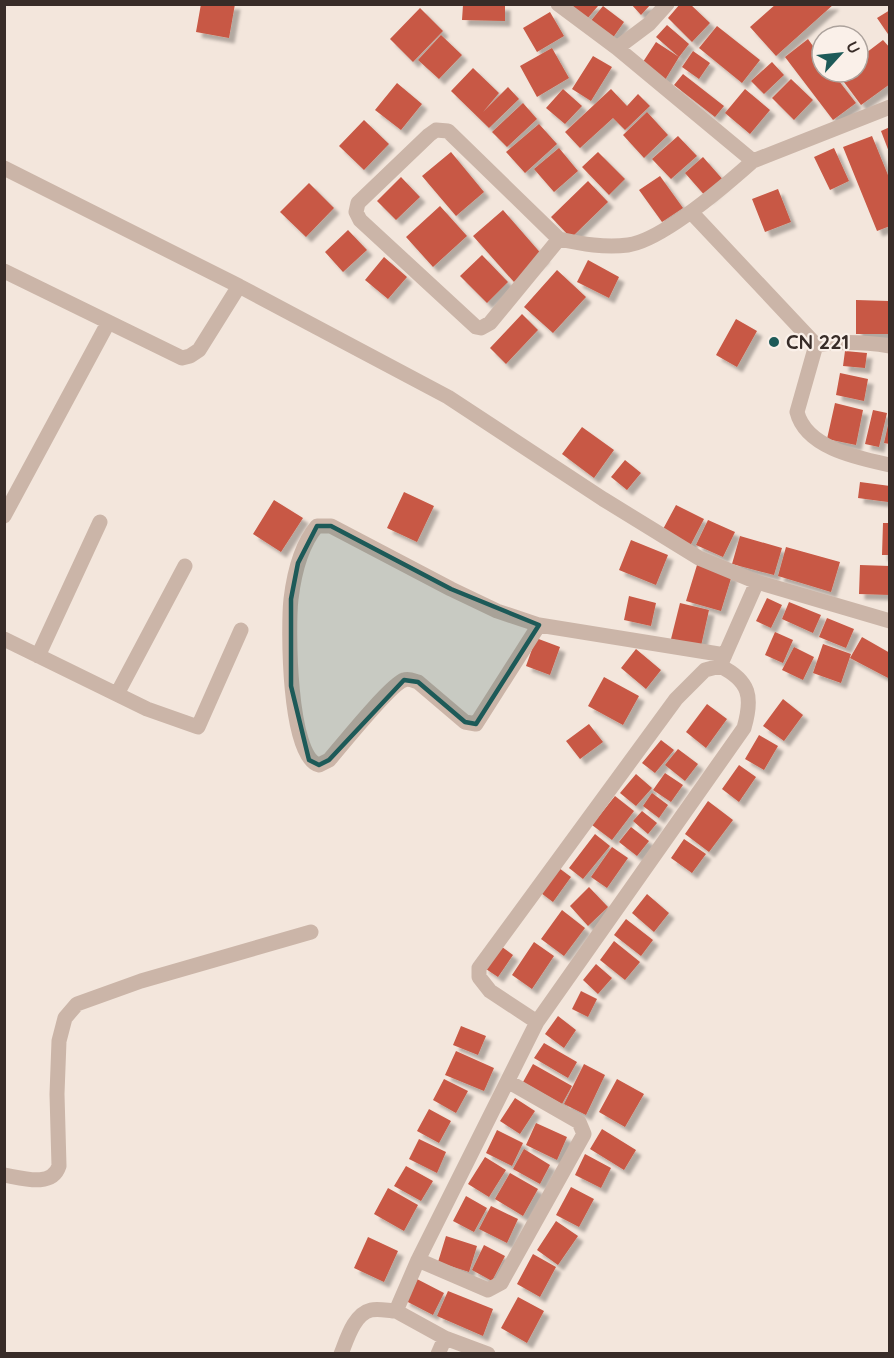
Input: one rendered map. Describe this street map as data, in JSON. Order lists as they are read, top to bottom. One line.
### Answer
{"places":["CN 221"],"north":"top right"}
